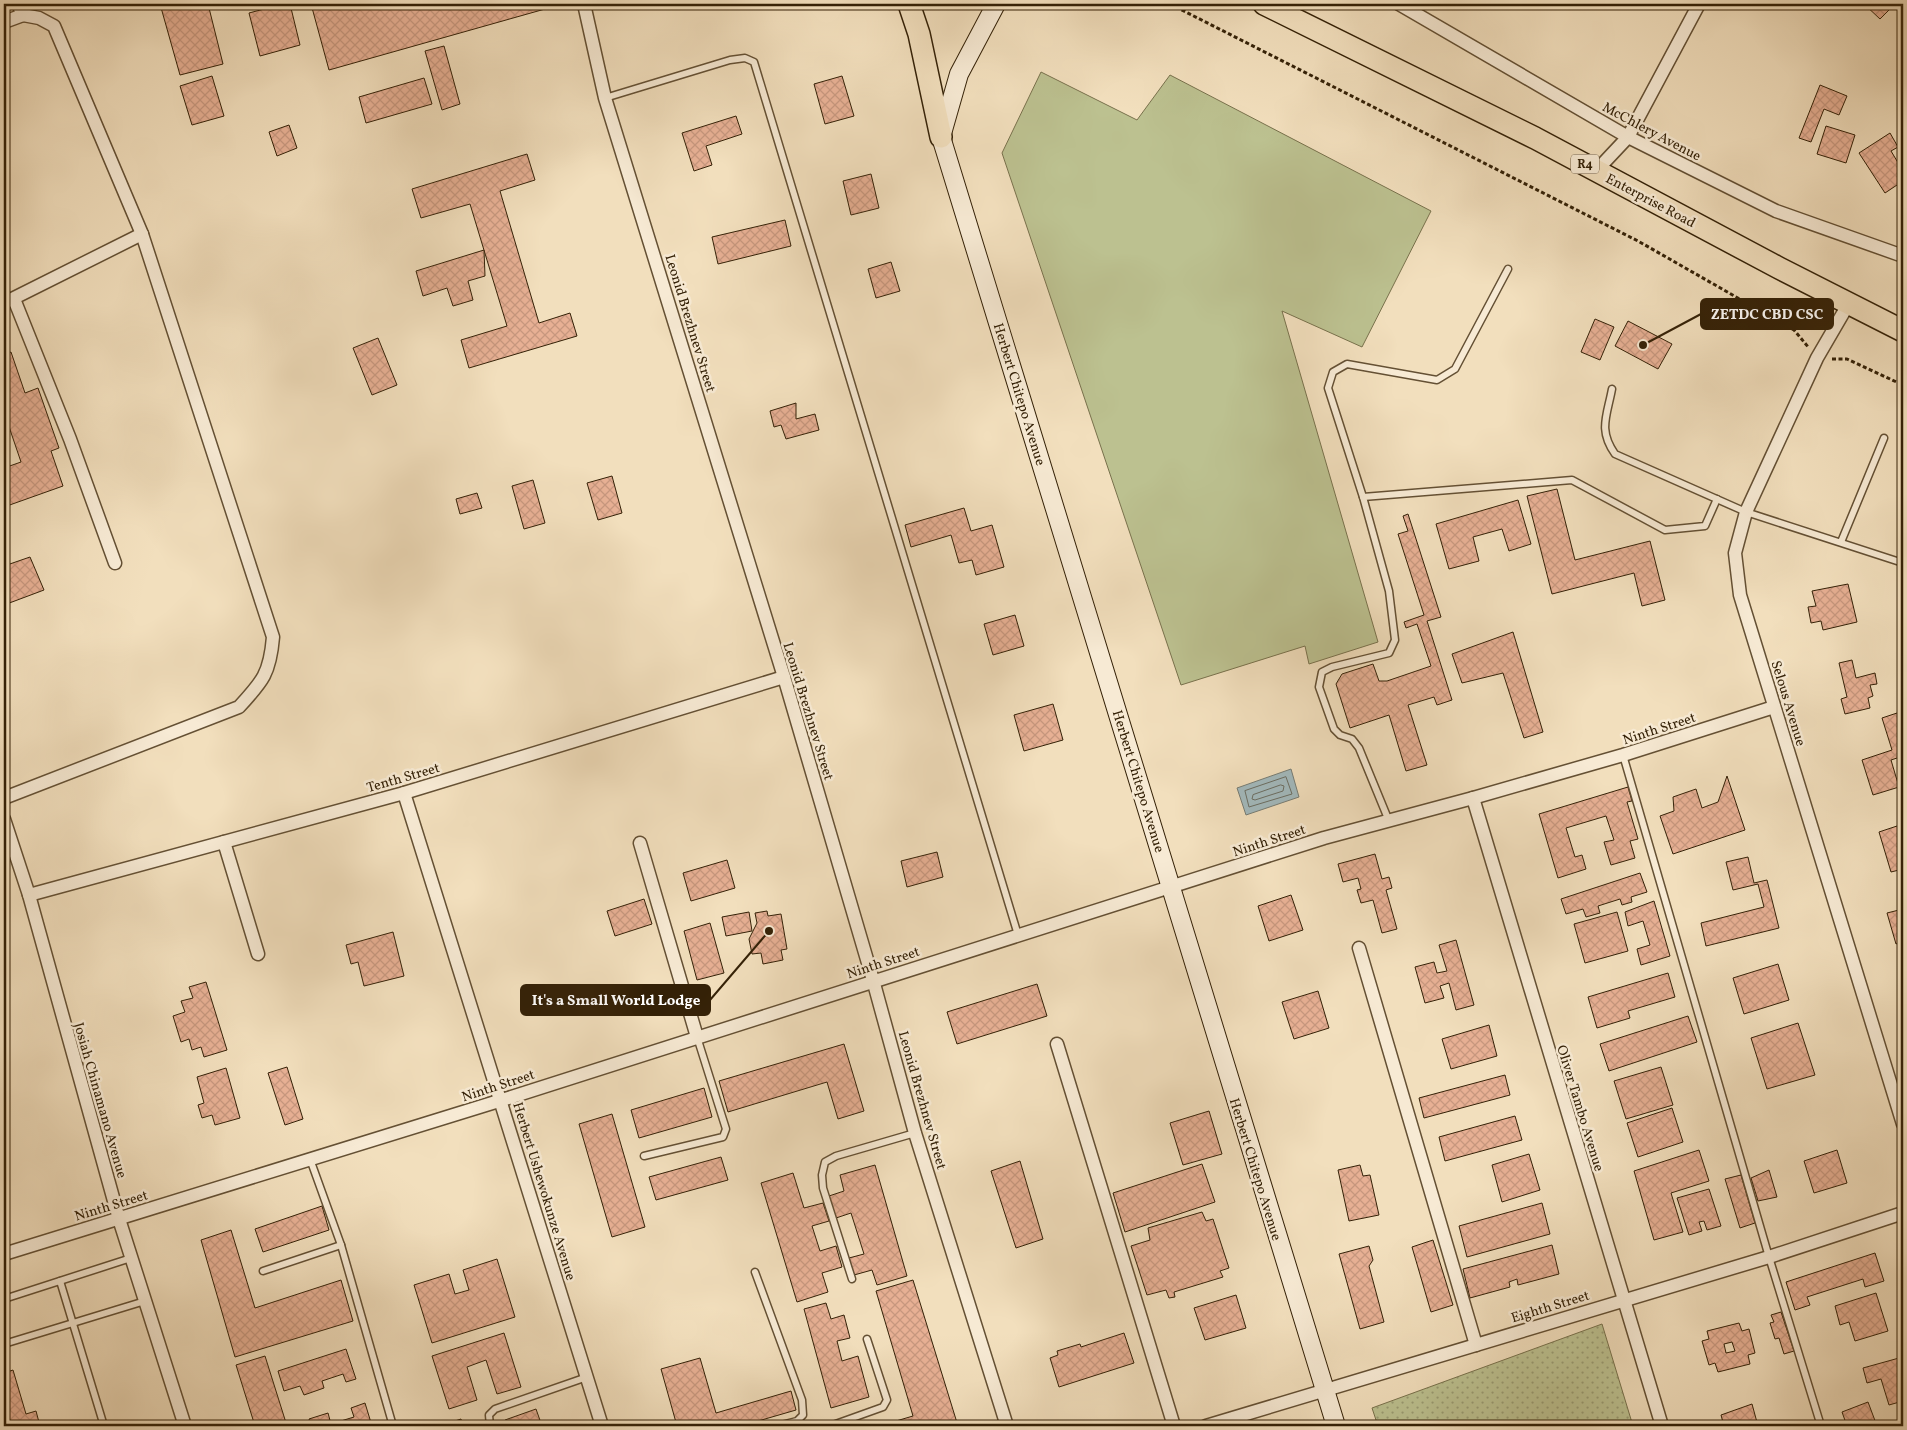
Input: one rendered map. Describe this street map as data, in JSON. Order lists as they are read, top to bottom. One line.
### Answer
{"streets":{"highway":["R4","Enterprise Road"],"main road":["Herbert Chitepo Avenue"],"street":["McChlery Avenue","Leonid Brezhnev Street","Selous Avenue","Ninth Street","Tenth Street","Josiah Chinamano Avenue","Oliver Tambo Avenue","Herbert Ushewokunze Avenue","Eighth Street"]},"crossings":[["Enterprise Road","Selous Avenue"],["Leonid Brezhnev Street","Ninth Street"],["Leonid Brezhnev Street","Tenth Street"],["Herbert Chitepo Avenue","Ninth Street"],["Herbert Chitepo Avenue","Eighth Street"],["Selous Avenue","Ninth Street"],["Ninth Street","Josiah Chinamano Avenue"],["Ninth Street","Oliver Tambo Avenue"],["Ninth Street","Herbert Ushewokunze Avenue"],["Tenth Street","Josiah Chinamano Avenue"],["Tenth Street","Herbert Ushewokunze Avenue"],["Oliver Tambo Avenue","Eighth Street"]],"places":["ZETDC CBD CSC","It's a Small World Lodge"]}
